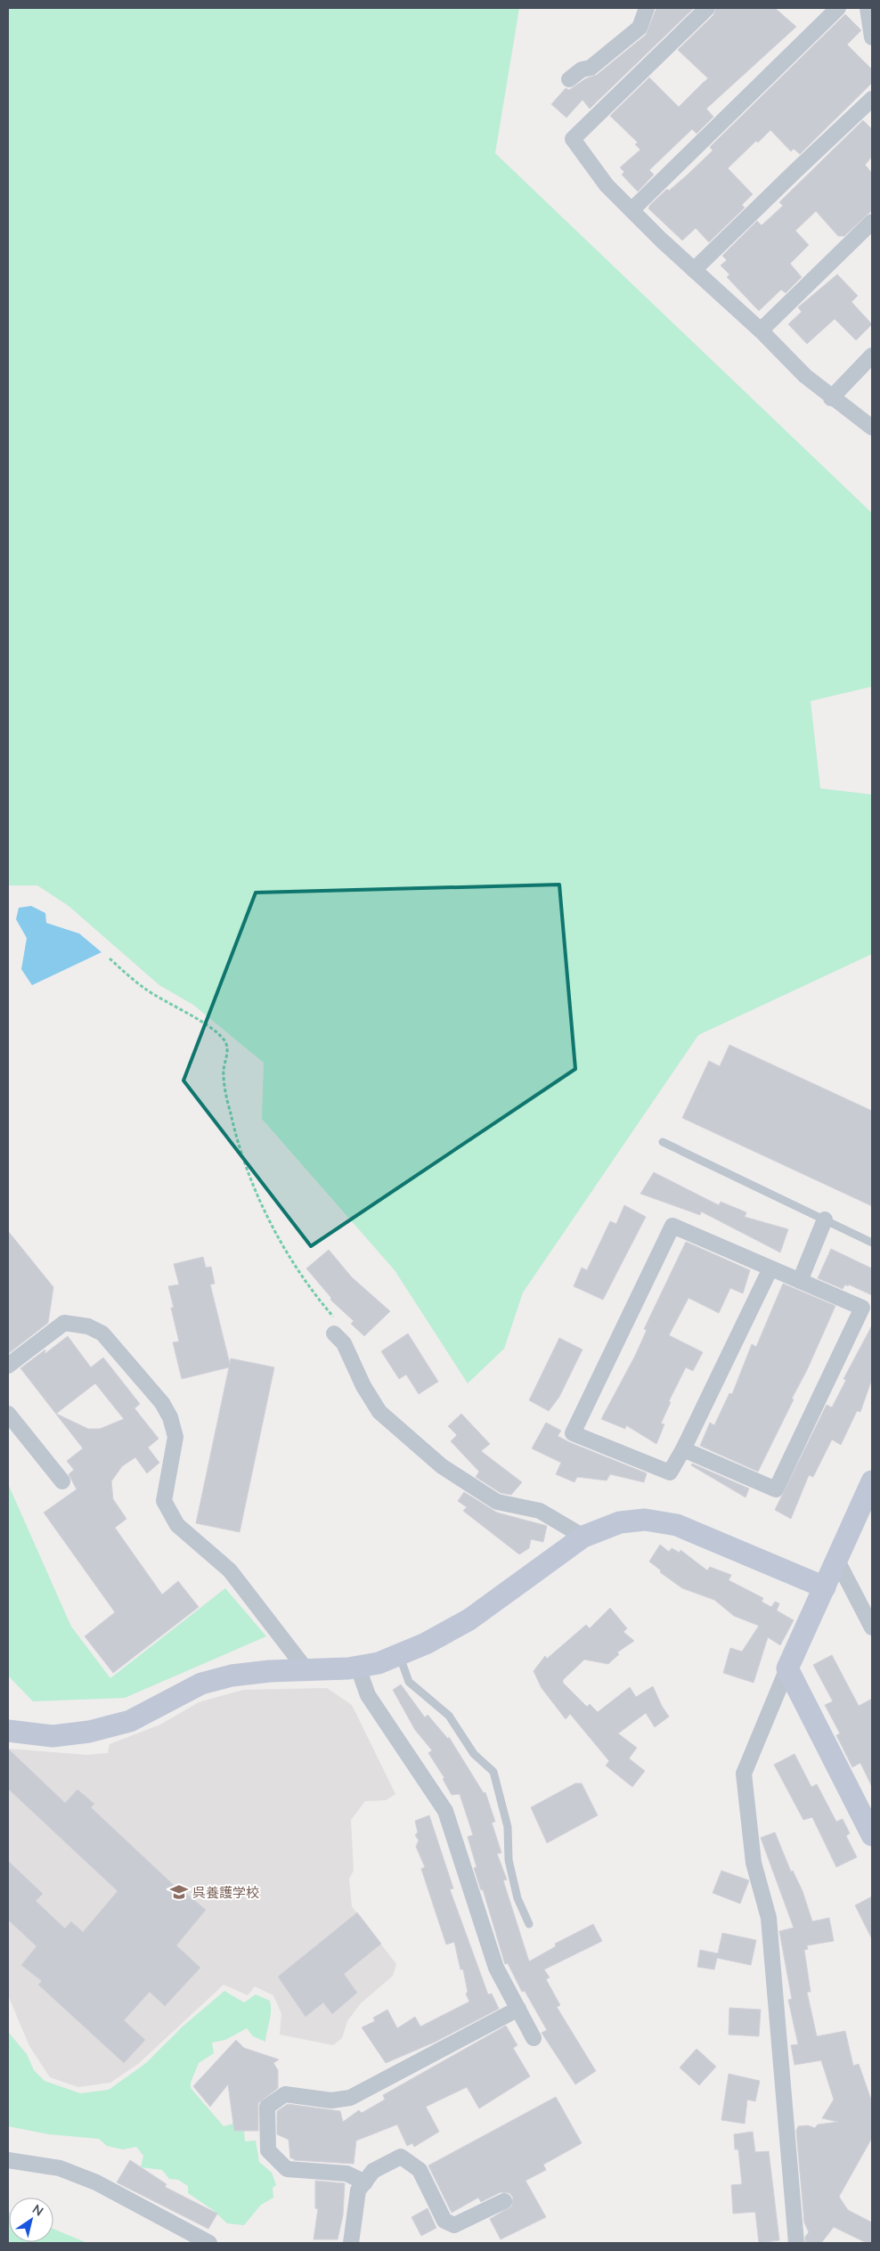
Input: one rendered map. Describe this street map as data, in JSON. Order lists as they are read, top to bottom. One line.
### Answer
{"places":{"school or university":["呉養護学校"]},"north":"top right"}
